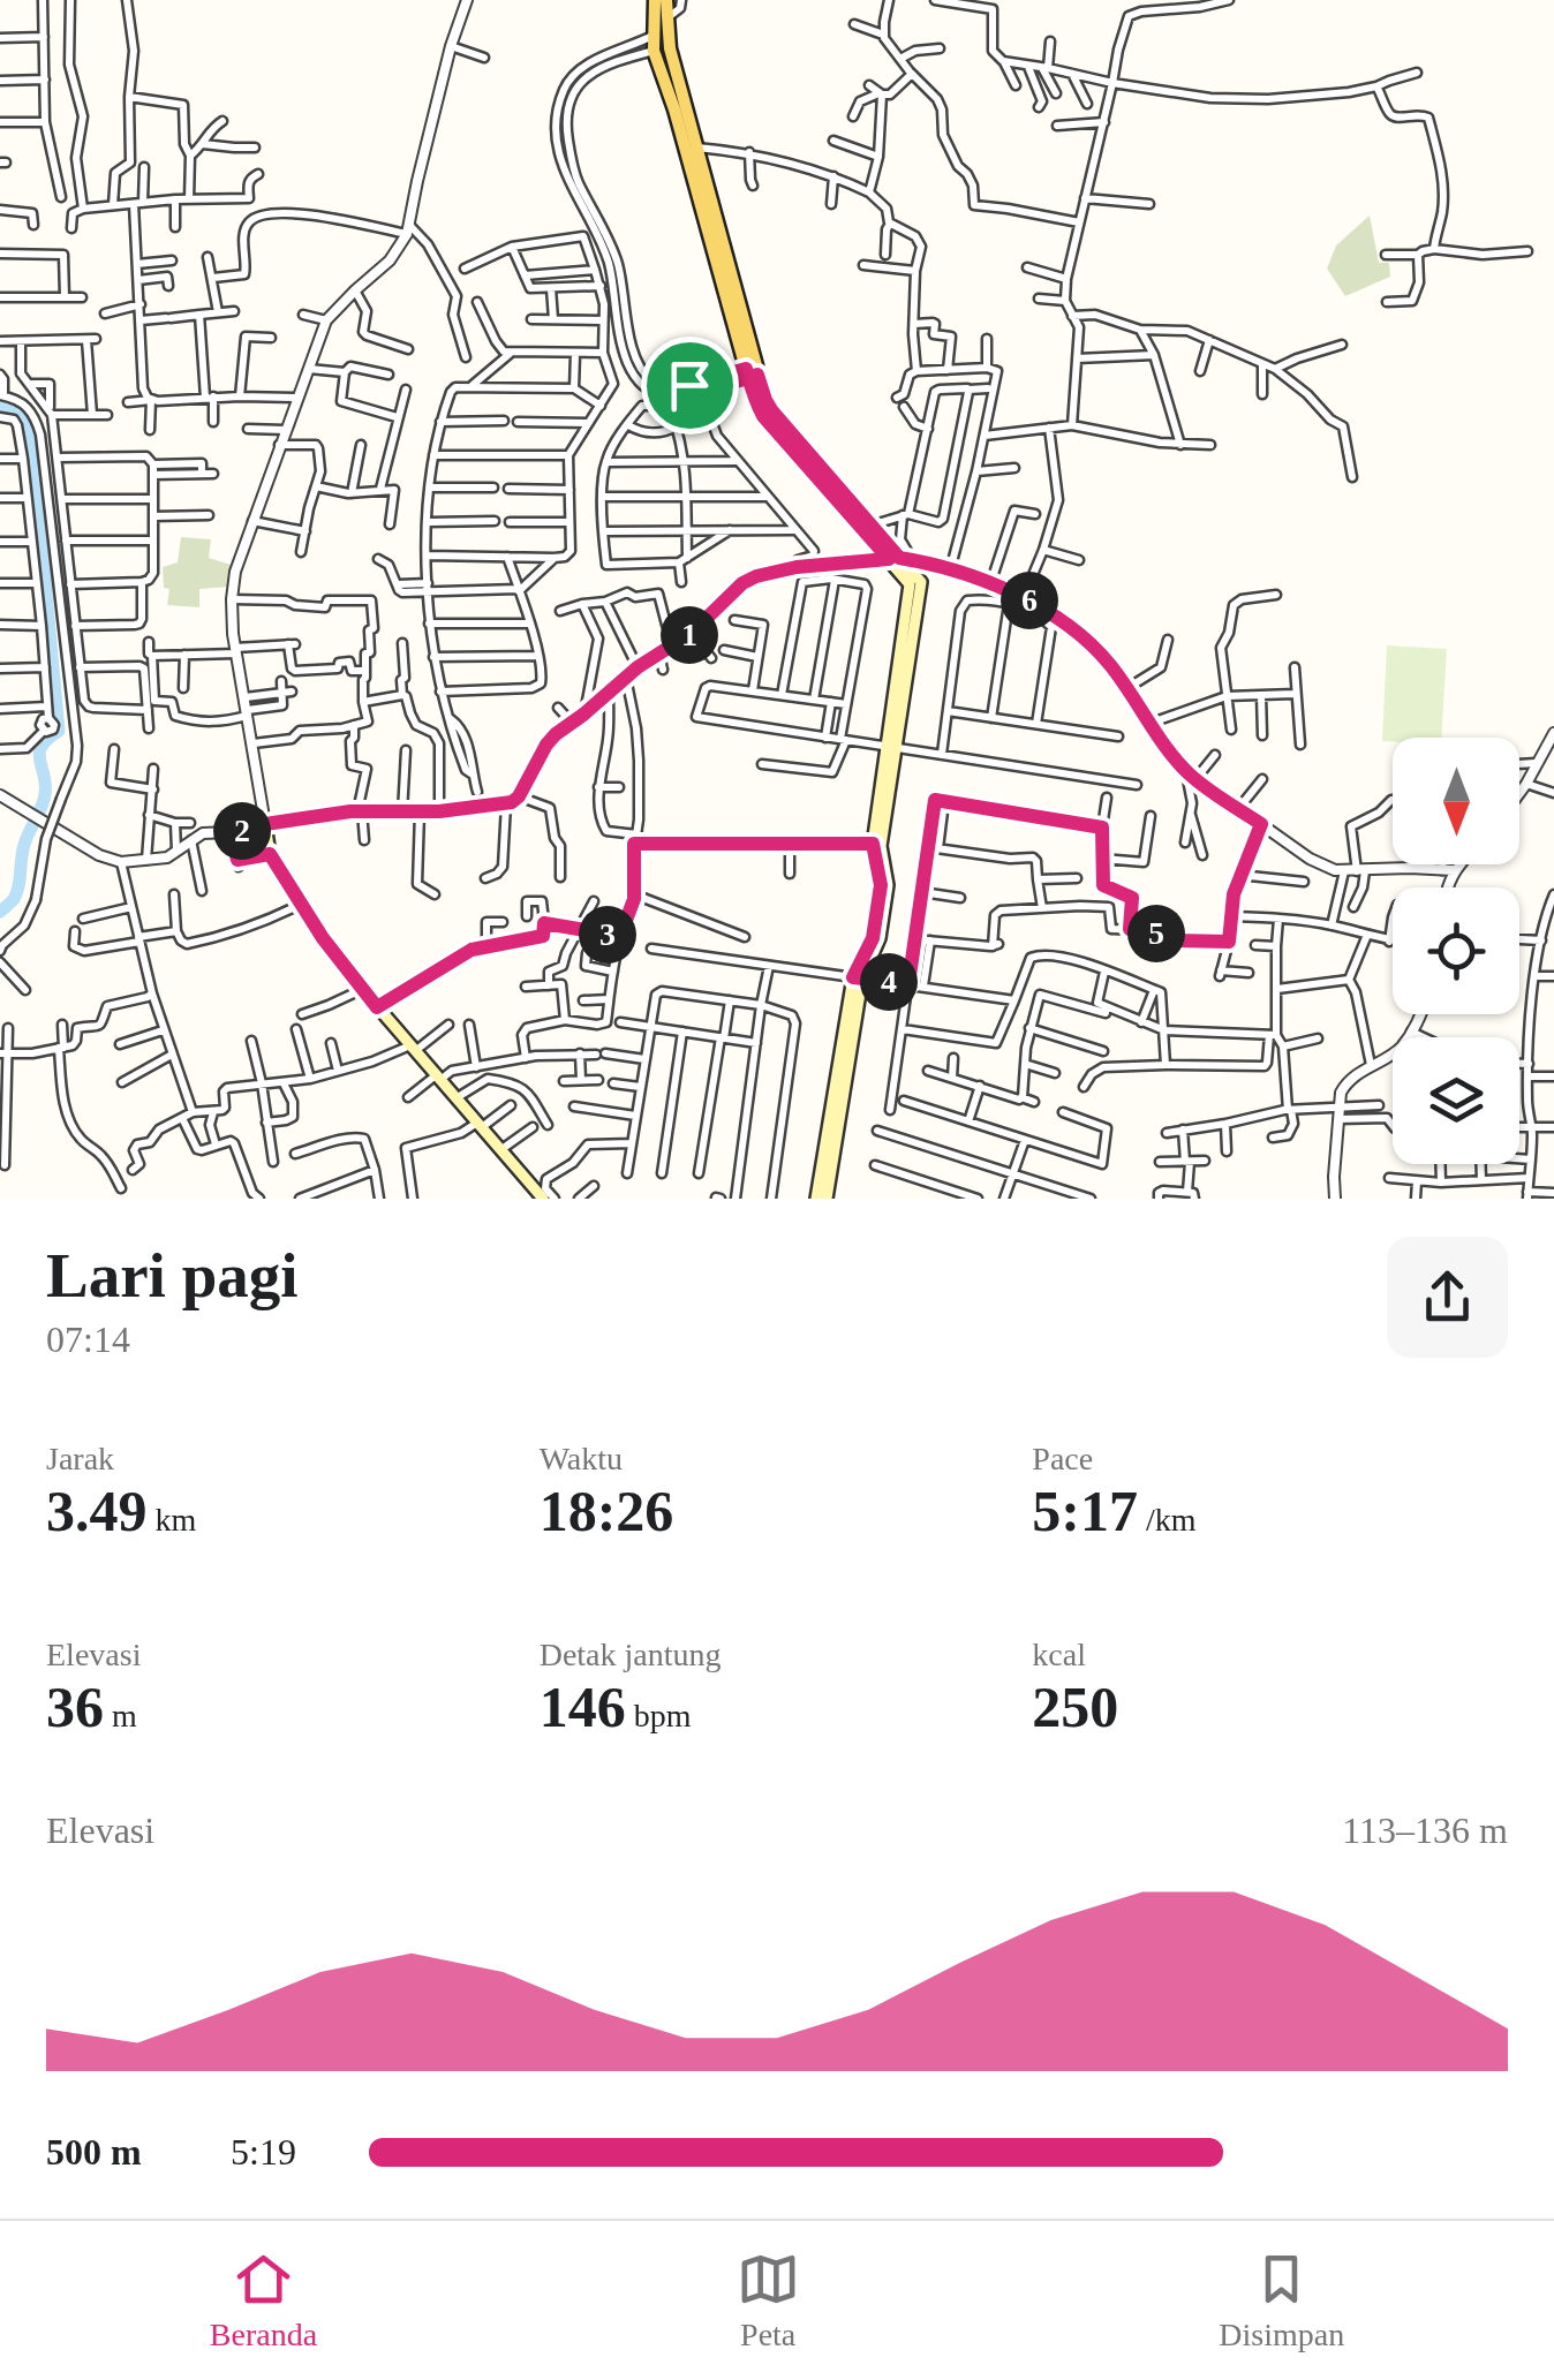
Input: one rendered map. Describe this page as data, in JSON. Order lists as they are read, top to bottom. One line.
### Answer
{"north":"bottom","page":{"pins":["6","1","2","5","3","4"],"heading":["Lari pagi","07:14"],"stats":[["Jarak","3.49 km"],["Waktu","18:26"],["Pace","5:17 /km"],["Elevasi","36 m"],["Detak jantung","146 bpm"],["kcal","250"]],"chart":["Elevasi","113–136 m"],"list":[{"name":"500 m","note":"5:19"}],"tabs":["Beranda","Peta","Disimpan"]}}
